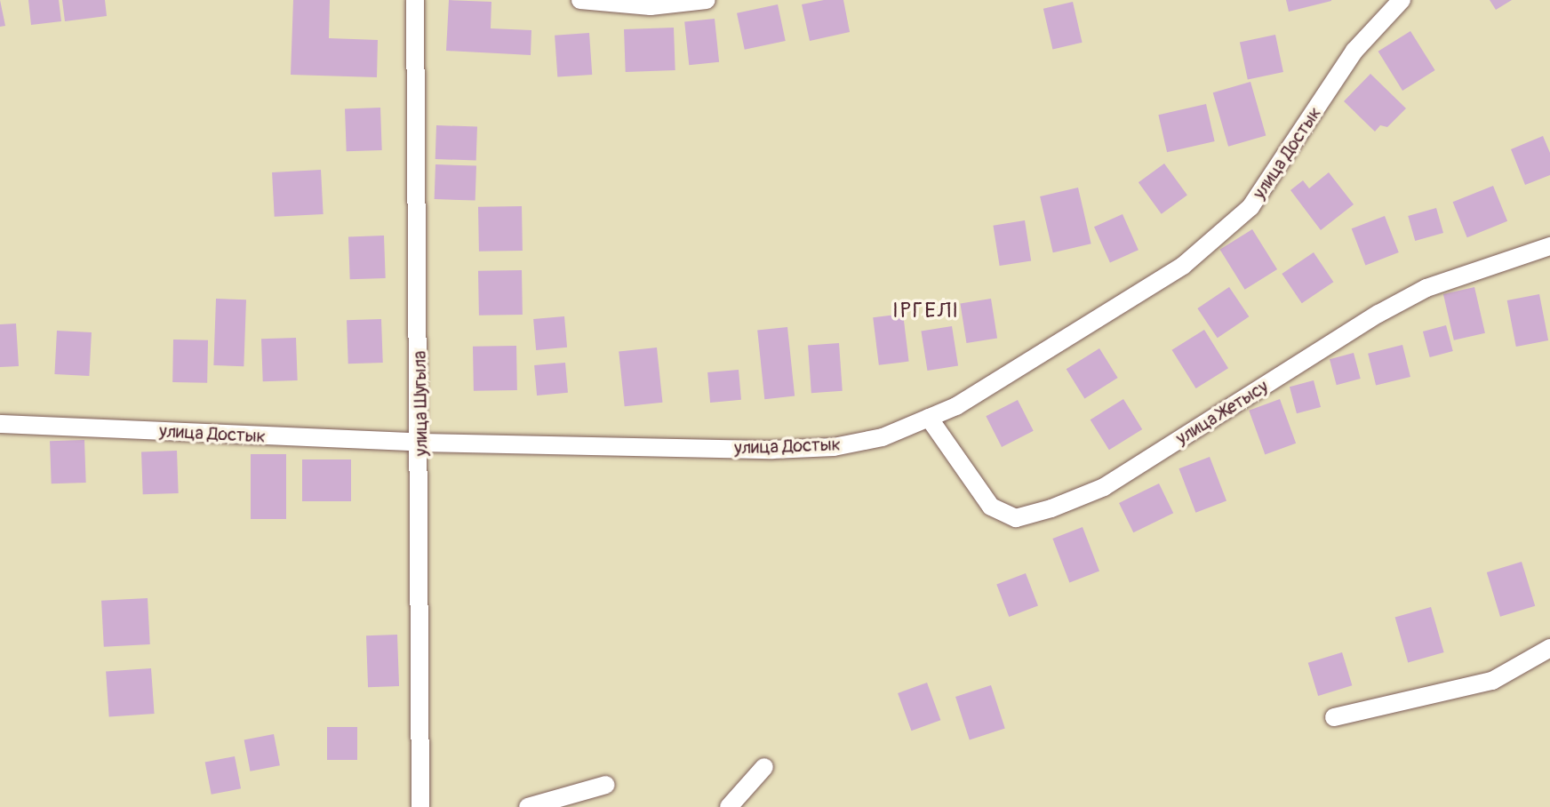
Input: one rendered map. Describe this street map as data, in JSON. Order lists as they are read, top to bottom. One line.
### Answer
{"streets":{"street":["улица Достык","улица Шугыла","улица Жетысу"]},"crossings":[["улица Достык","улица Шугыла"],["улица Достык","улица Жетысу"]],"districts":["ІРГЕЛІ"]}
